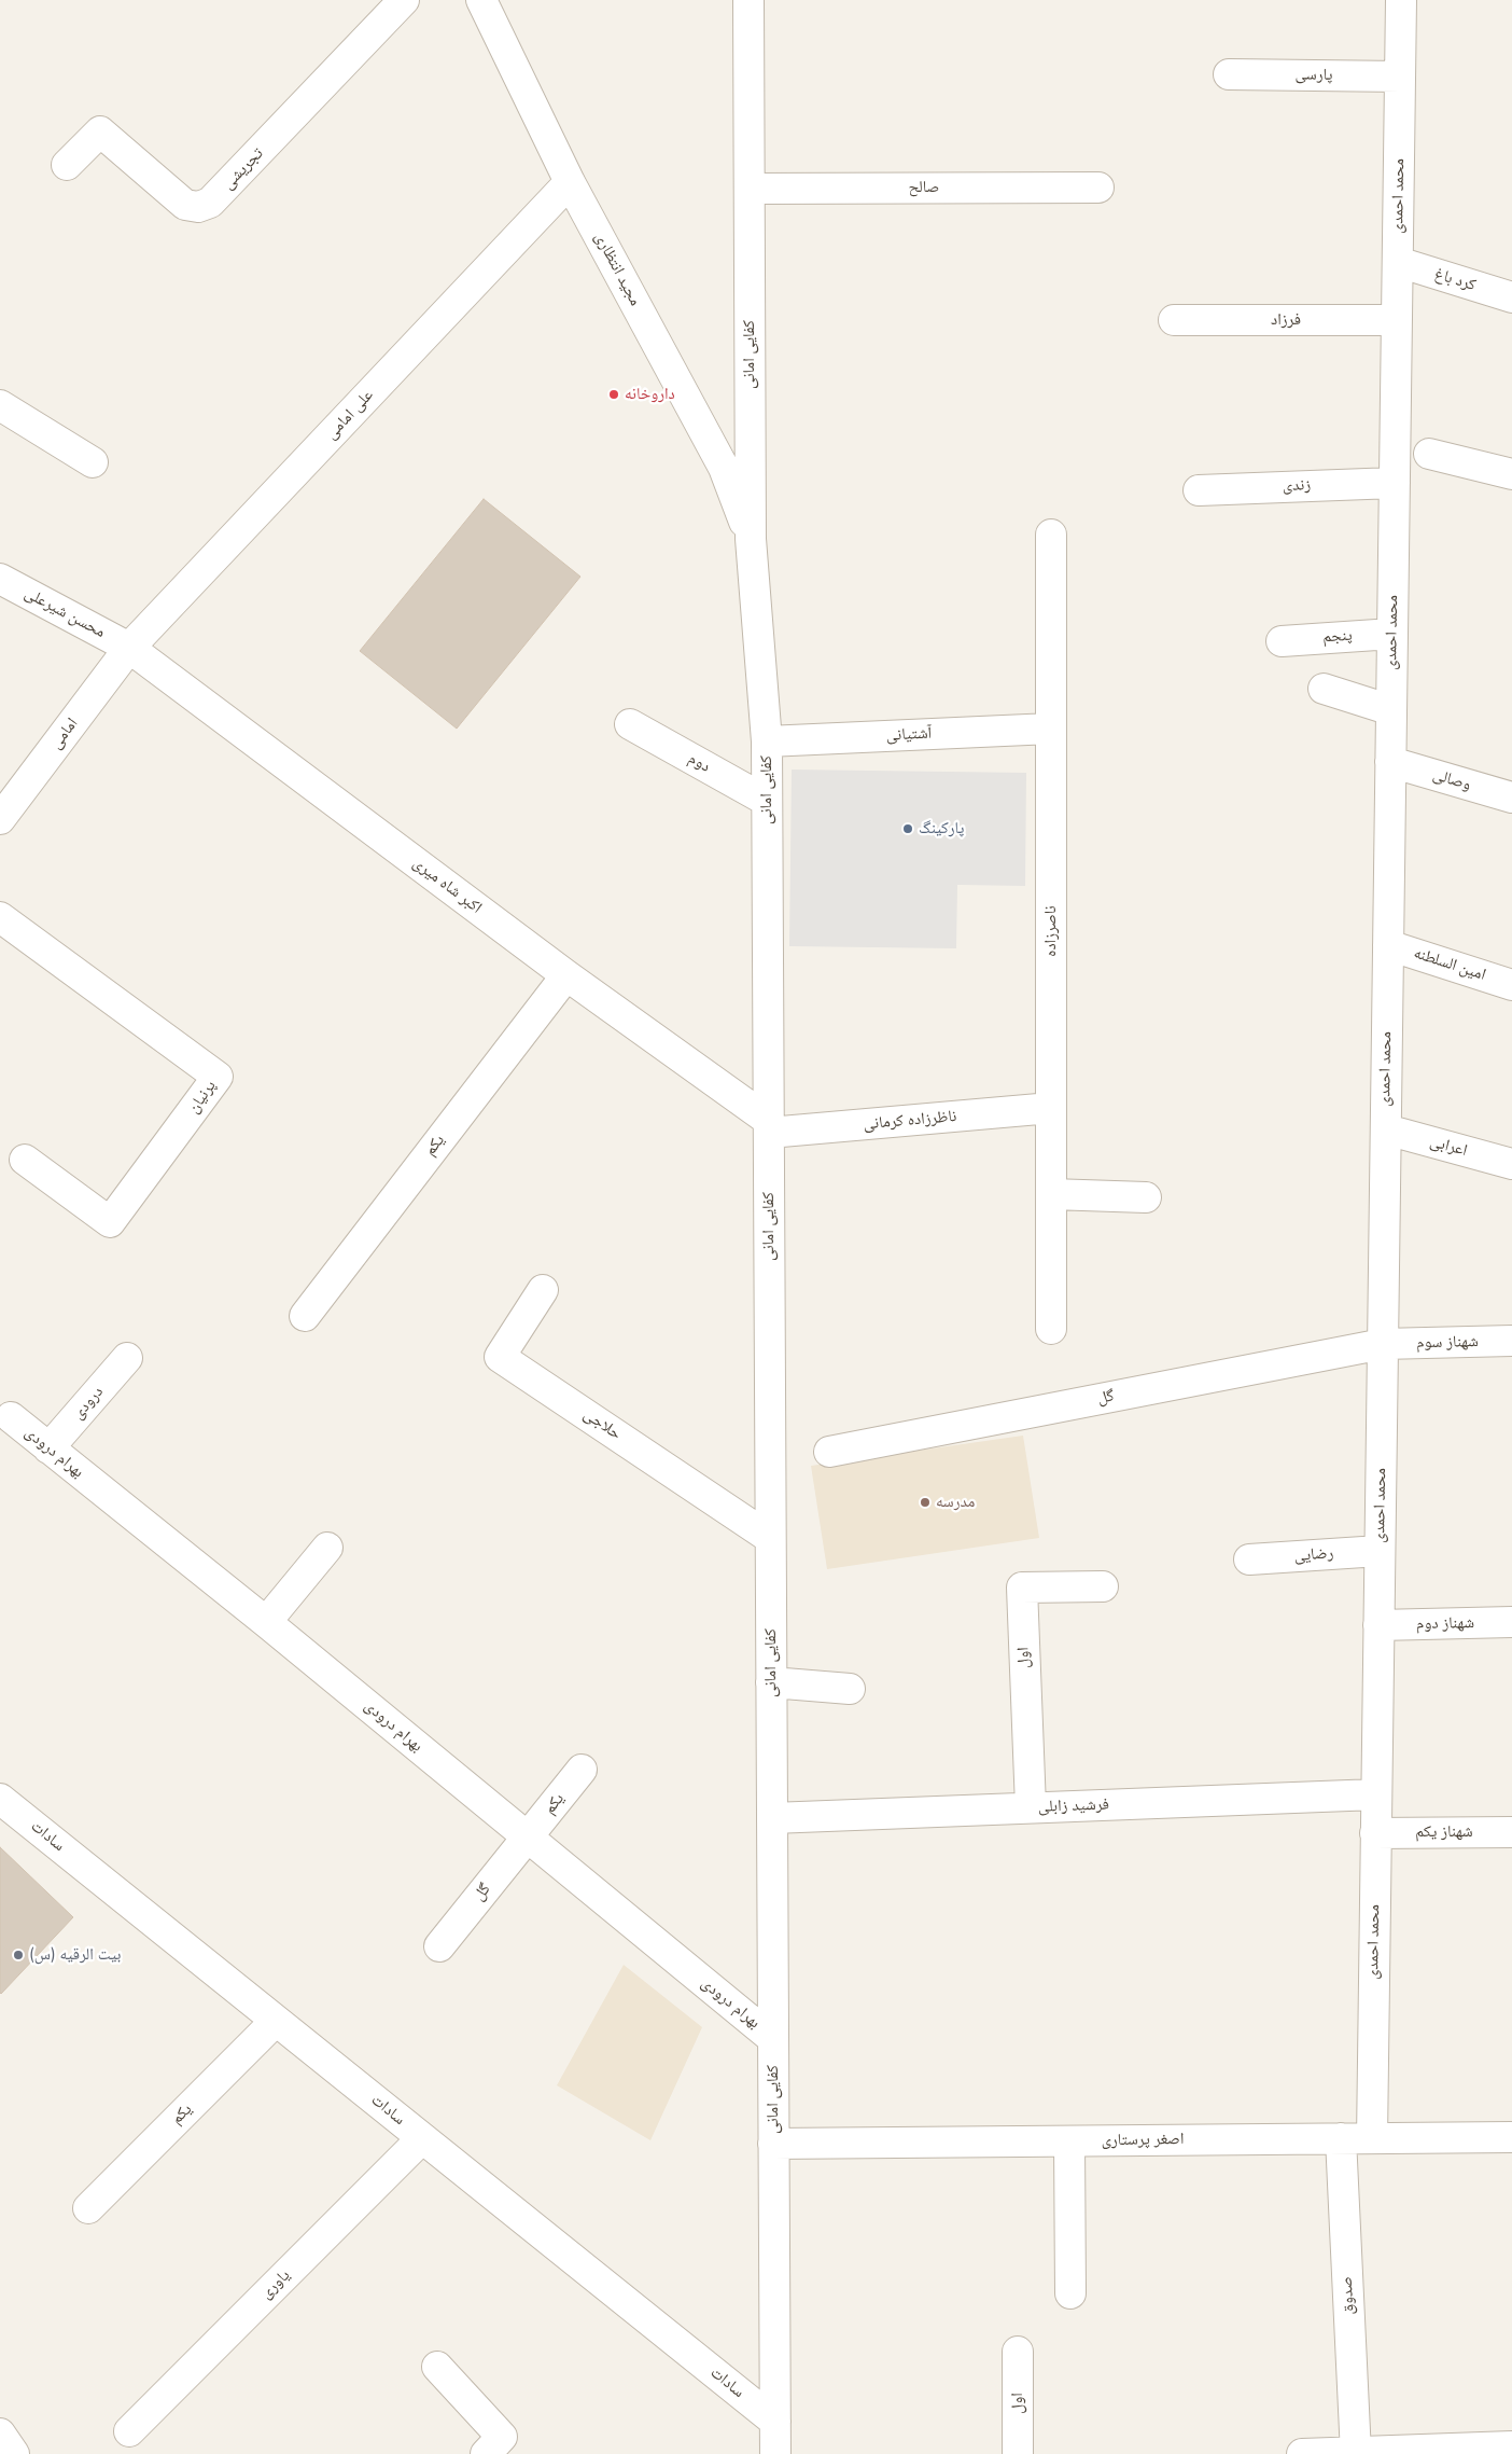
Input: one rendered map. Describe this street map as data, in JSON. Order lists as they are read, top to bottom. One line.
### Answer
{"streets":{"street":["پارسی","تجریشی","صالح","محمد احمدی","مجید انتظاری","کرد باغ","فرزاد","کفایی امانی","علی امامی","زندی","محسن شیرعلی","پنجم","امامی","آشتیانی","دوم","وصالی","اکبر شاه میری","ناصرزاده","امین السلطنه","پرنیان","ناظرزاده کرمانی","یکم","اعرابی","شهناز سوم","گل","درودی","حلاجی","بهرام درودی","رضایی","شهناز دوم","اول","فرشید زابلی","شهناز یکم","سادات","اصغر پرستاری","یاوری","صدوق"]},"crossings":[["پارسی","محمد احمدی"],["صالح","کفایی امانی"],["محمد احمدی","کرد باغ"],["محمد احمدی","فرزاد"],["محمد احمدی","زندی"],["محمد احمدی","پنجم"],["محمد احمدی","وصالی"],["محمد احمدی","امین السلطنه"],["محمد احمدی","اعرابی"],["محمد احمدی","شهناز سوم"],["محمد احمدی","گل"],["محمد احمدی","رضایی"],["محمد احمدی","شهناز دوم"],["محمد احمدی","فرشید زابلی"],["محمد احمدی","شهناز یکم"],["محمد احمدی","اصغر پرستاری"],["مجید انتظاری","کفایی امانی"],["مجید انتظاری","علی امامی"],["کفایی امانی","آشتیانی"],["کفایی امانی","دوم"],["کفایی امانی","اکبر شاه میری"],["کفایی امانی","ناظرزاده کرمانی"],["کفایی امانی","حلاجی"],["کفایی امانی","بهرام درودی"],["کفایی امانی","فرشید زابلی"],["کفایی امانی","سادات"],["کفایی امانی","اصغر پرستاری"],["علی امامی","محسن شیرعلی"],["علی امامی","امامی"],["علی امامی","اکبر شاه میری"],["محسن شیرعلی","امامی"],["محسن شیرعلی","اکبر شاه میری"],["امامی","اکبر شاه میری"],["آشتیانی","ناصرزاده"],["اکبر شاه میری","ناظرزاده کرمانی"],["اکبر شاه میری","یکم"],["ناصرزاده","ناظرزاده کرمانی"],["یکم","گل"],["یکم","بهرام درودی"],["یکم","سادات"],["شهناز سوم","گل"],["گل","بهرام درودی"],["درودی","بهرام درودی"],["اول","فرشید زابلی"],["سادات","یاوری"],["اصغر پرستاری","صدوق"]],"places":["داروخانه","پارکینگ","مدرسه","بیت الرقیه (س)"]}
